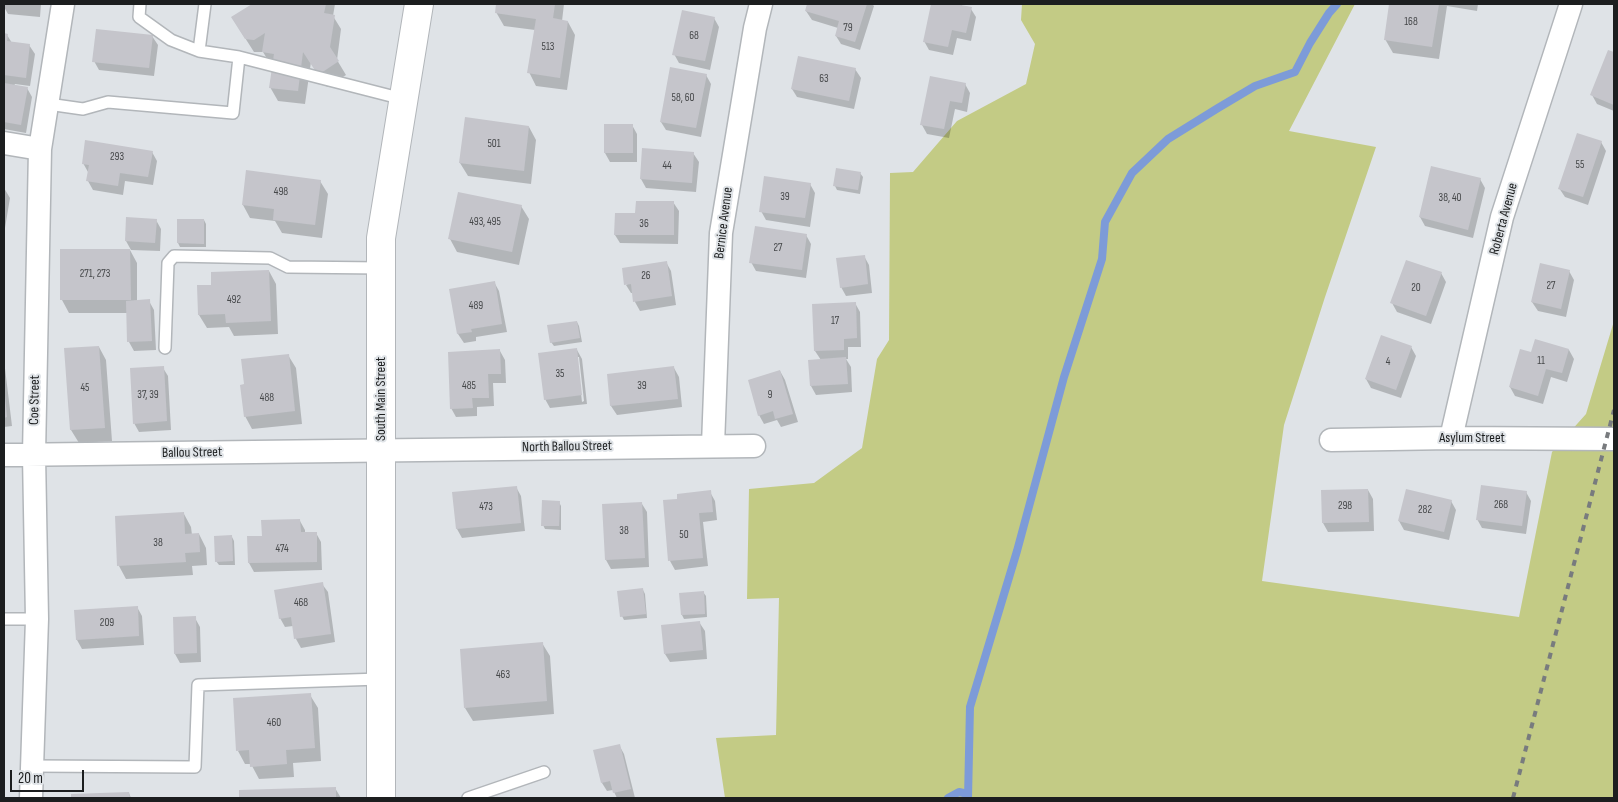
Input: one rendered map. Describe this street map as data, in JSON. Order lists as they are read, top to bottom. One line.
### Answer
{"streets":{"main road":["South Main Street"],"street":["Roberta Avenue","Bernice Avenue","Coe Street","Asylum Street","North Ballou Street","Ballou Street"]},"crossings":[["Roberta Avenue","Asylum Street"],["Bernice Avenue","North Ballou Street"],["South Main Street","North Ballou Street"],["South Main Street","Ballou Street"],["Coe Street","Ballou Street"],["North Ballou Street","Ballou Street"]],"house_numbers":["168","79","68","513","63","58, 60","501","293","55","44","498","39","38, 40","493, 495","36","27","271, 273","26","27","20","492","489","17","11","4","35","485","39","45","37, 39","9","488","268","298","473","282","38","50","38","474","468","209","463","460"],"scale_bar":"20 m"}
